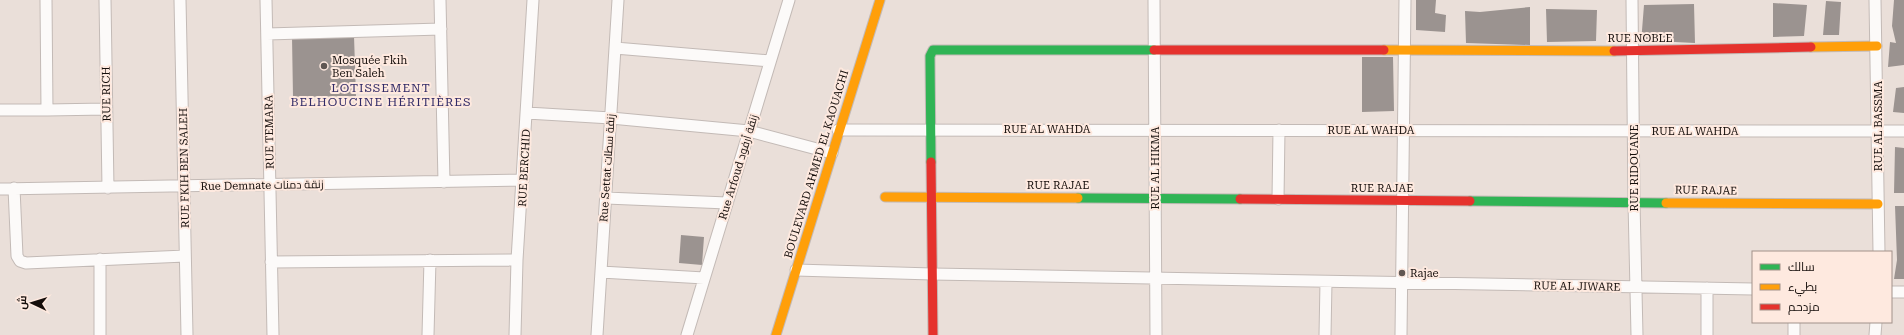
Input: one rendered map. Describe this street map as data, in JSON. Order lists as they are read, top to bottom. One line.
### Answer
{"streets":{"street":["RUE NOBLE","RUE RICH","RUE AL BASSMA","RUE AL WAHDA","RUE TEMARA","BOULEVARD AHMED EL KAOUACHI","Rue Arfoud زنقة أرفود","RUE FKIH BEN SALEH","RUE BERCHID","Rue Settat زنقة سطات","RUE AL HIKMA","RUE RIDOUANE","Rue Demnate زنقة دمنات","RUE RAJAE","RUE AL JIWARE"]},"crossings":[["RUE NOBLE","RUE AL BASSMA"],["RUE NOBLE","RUE AL WAHDA"],["RUE NOBLE","RUE AL HIKMA"],["RUE NOBLE","RUE RIDOUANE"],["RUE RICH","Rue Demnate زنقة دمنات"],["RUE AL BASSMA","RUE AL WAHDA"],["RUE AL BASSMA","RUE RAJAE"],["RUE AL WAHDA","BOULEVARD AHMED EL KAOUACHI"],["RUE AL WAHDA","RUE AL HIKMA"],["RUE AL WAHDA","RUE RIDOUANE"],["RUE TEMARA","Rue Demnate زنقة دمنات"],["BOULEVARD AHMED EL KAOUACHI","RUE AL JIWARE"],["RUE FKIH BEN SALEH","Rue Demnate زنقة دمنات"],["RUE BERCHID","Rue Demnate زنقة دمنات"],["RUE AL HIKMA","RUE RAJAE"],["RUE AL HIKMA","RUE AL JIWARE"],["RUE RIDOUANE","RUE RAJAE"],["RUE RIDOUANE","RUE AL JIWARE"]],"districts":["LOTISSEMENT BELHOUCINE HÉRITIÈRES"],"places":["Mosquée Fkih Ben Saleh","Rajae"],"legend":["سالك","بطيء","مزدحم"],"north":"left"}
